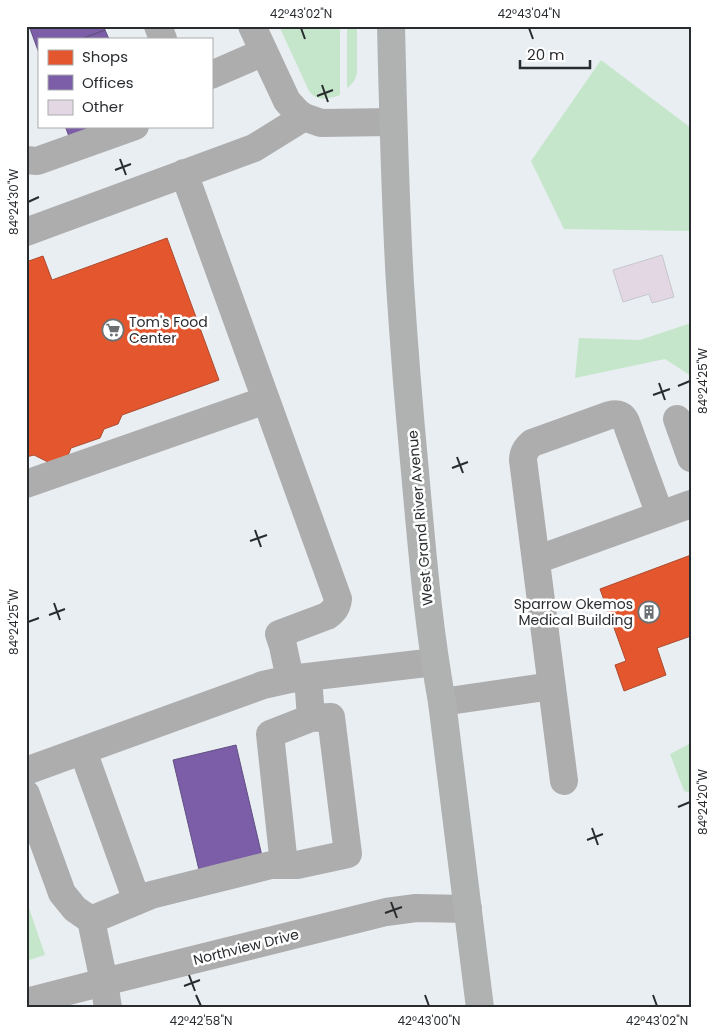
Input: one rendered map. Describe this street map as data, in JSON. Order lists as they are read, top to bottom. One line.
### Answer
{"streets":{"main road":["West Grand River Avenue"],"street":["Northview Drive"]},"crossings":[["West Grand River Avenue","Northview Drive"]],"places":{"supermarket":["Tom's Food Center"],"building":["Sparrow Okemos Medical Building"]},"legend":["Shops","Offices","Other"],"scale_bar":"20 m","coordinates":["42°43'02\"N","42°43'04\"N","84°24'30\"W","84°24'25\"W","84°24'20\"W","42°42'58\"N","42°43'00\"N"]}
